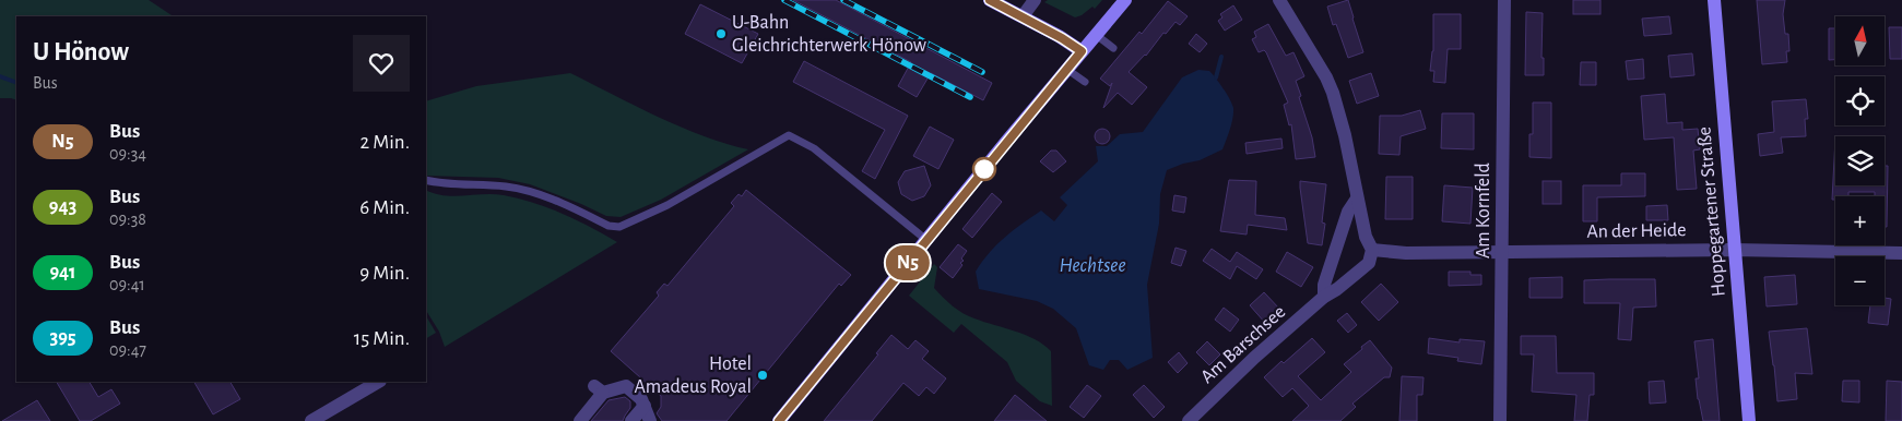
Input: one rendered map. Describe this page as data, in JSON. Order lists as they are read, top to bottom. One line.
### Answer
{"streets":{"main road":["Hoppegartener Straße"],"street":["Am Kornfeld","An der Heide","Am Barschsee"]},"crossings":[["Am Kornfeld","An der Heide"],["Hoppegartener Straße","An der Heide"],["An der Heide","Am Barschsee"]],"water":["Hechtsee"],"places":["U-Bahn Gleichrichterwerk Hönow","Hotel Amadeus Royal"],"lines":["bus line N5"],"north":"top","page":{"on_map":"N5","map_buttons":["+","−"],"heading":["U Hönow","Bus"],"list":[{"mark":"N5","name":"Bus","note":"09:34","value":"2 Min."},{"mark":"943","name":"Bus","note":"09:38","value":"6 Min."},{"mark":"941","name":"Bus","note":"09:41","value":"9 Min."},{"mark":"395","name":"Bus","note":"09:47","value":"15 Min."}]}}
